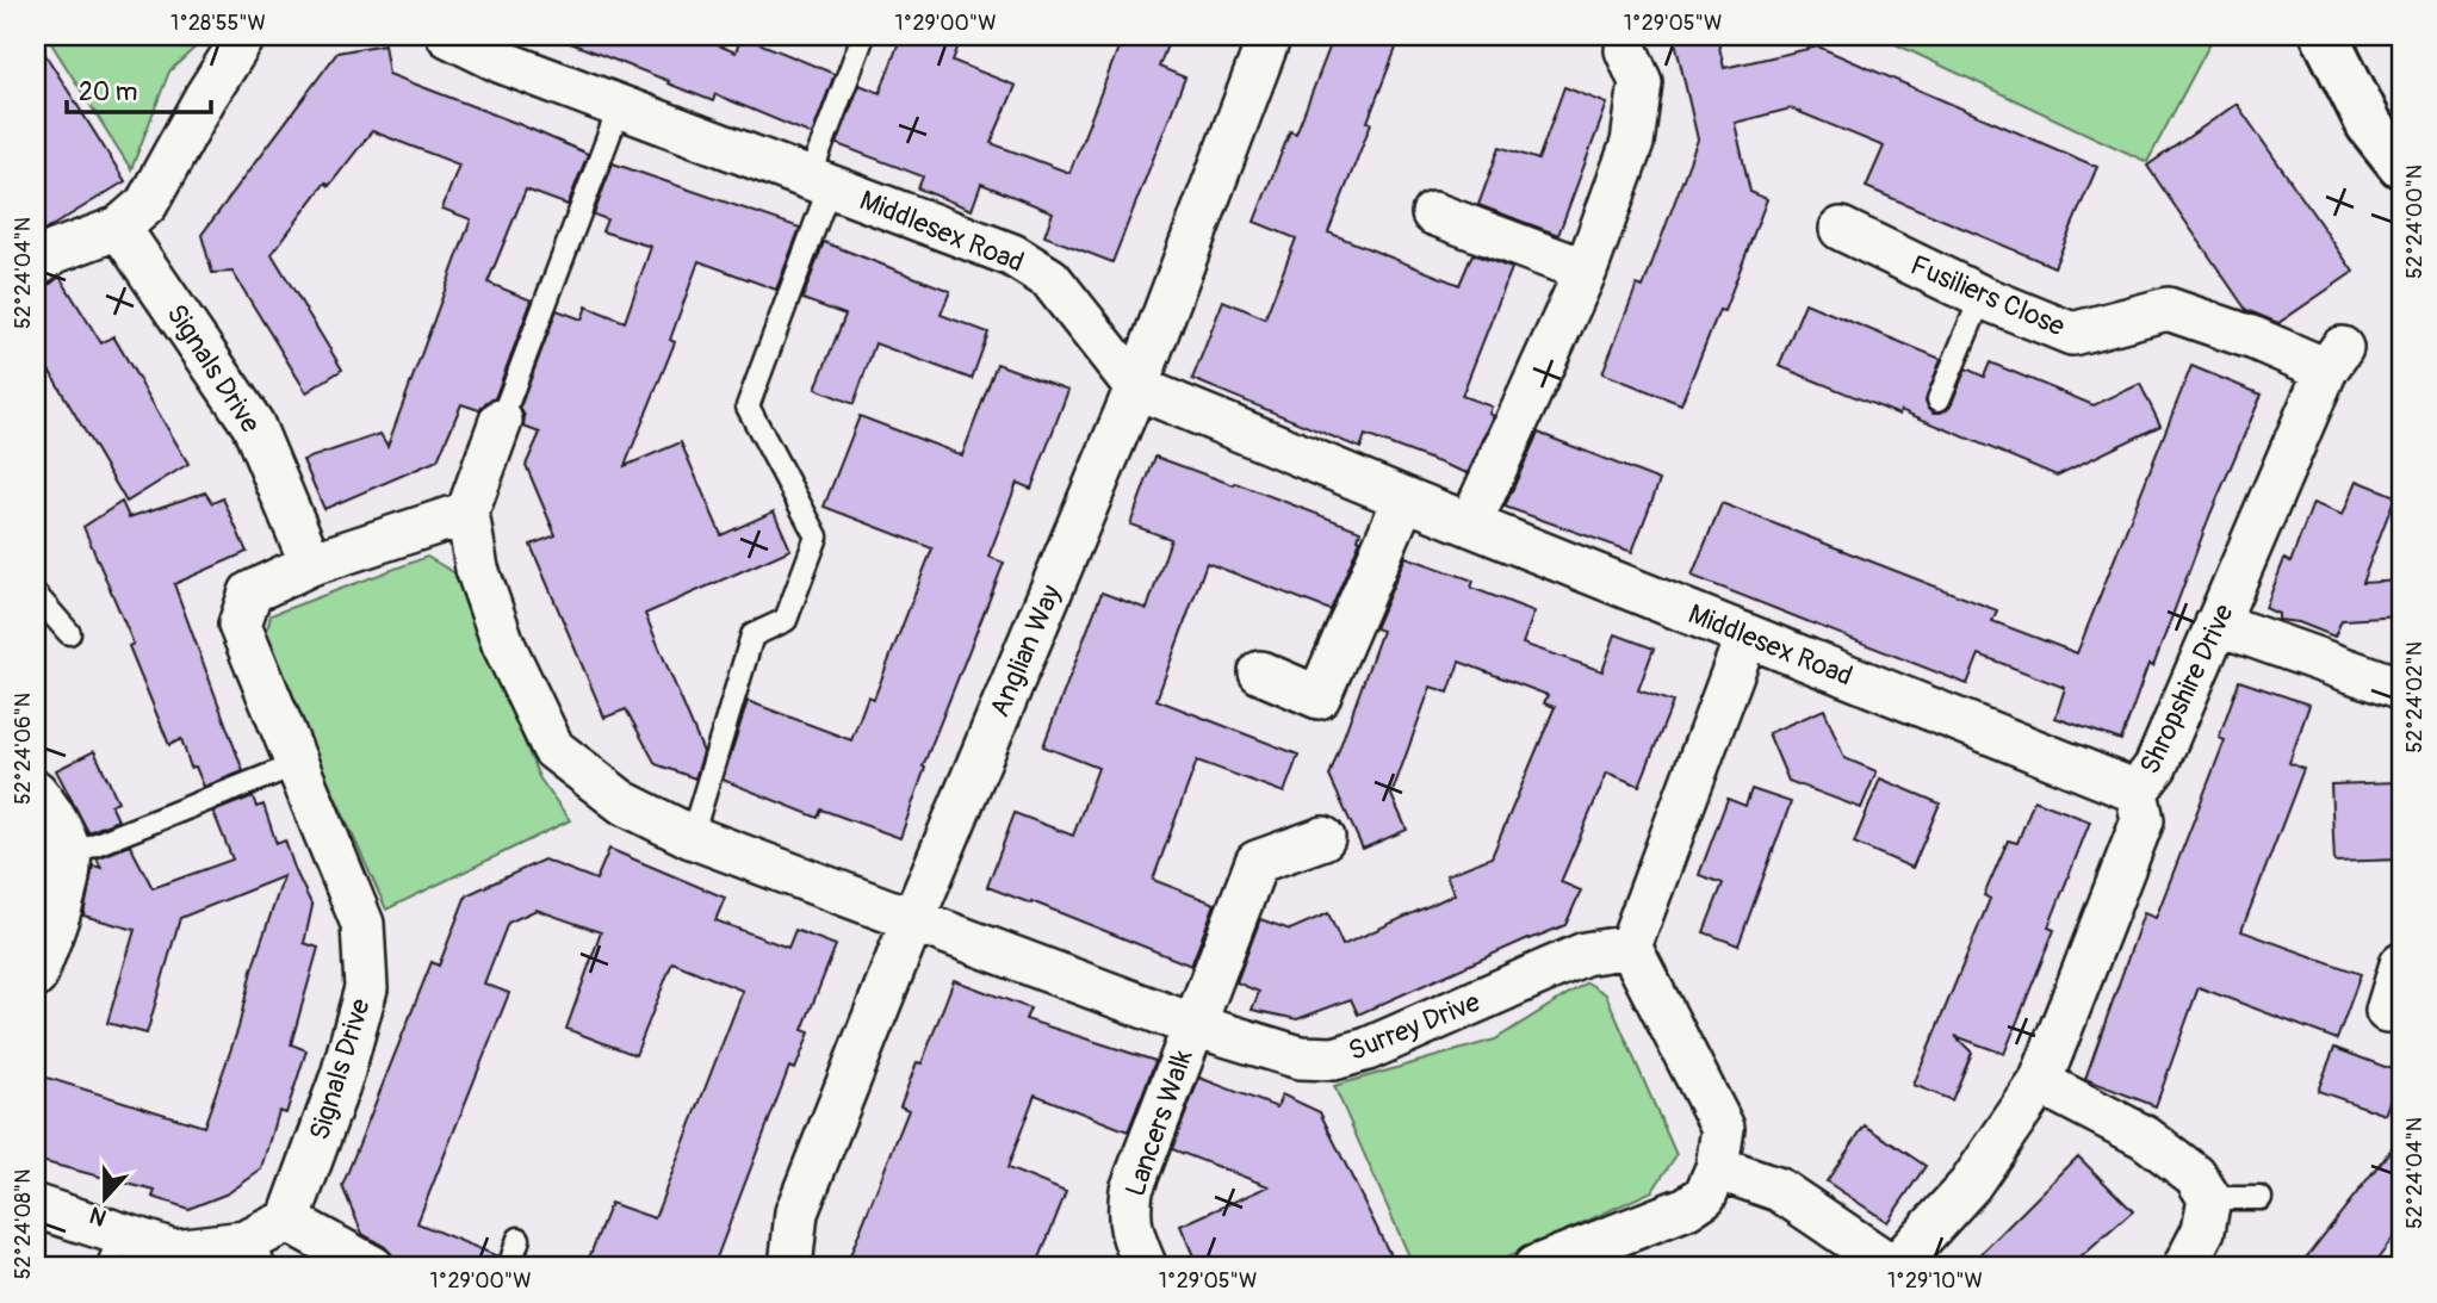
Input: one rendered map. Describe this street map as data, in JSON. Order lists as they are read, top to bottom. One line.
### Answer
{"streets":{"street":["Middlesex Road","Fusiliers Close","Signals Drive","Anglian Way","Shropshire Drive","Surrey Drive","Lancers Walk"]},"crossings":[["Middlesex Road","Anglian Way"],["Middlesex Road","Shropshire Drive"],["Fusiliers Close","Shropshire Drive"],["Anglian Way","Surrey Drive"],["Surrey Drive","Lancers Walk"]],"scale_bar":"20 m","north":"bottom","coordinates":["1°28'55\"W","1°29'00\"W","1°29'05\"W","52°24'00\"N","52°24'04\"N","52°24'02\"N","52°24'06\"N","52°24'08\"N","1°29'10\"W"]}
